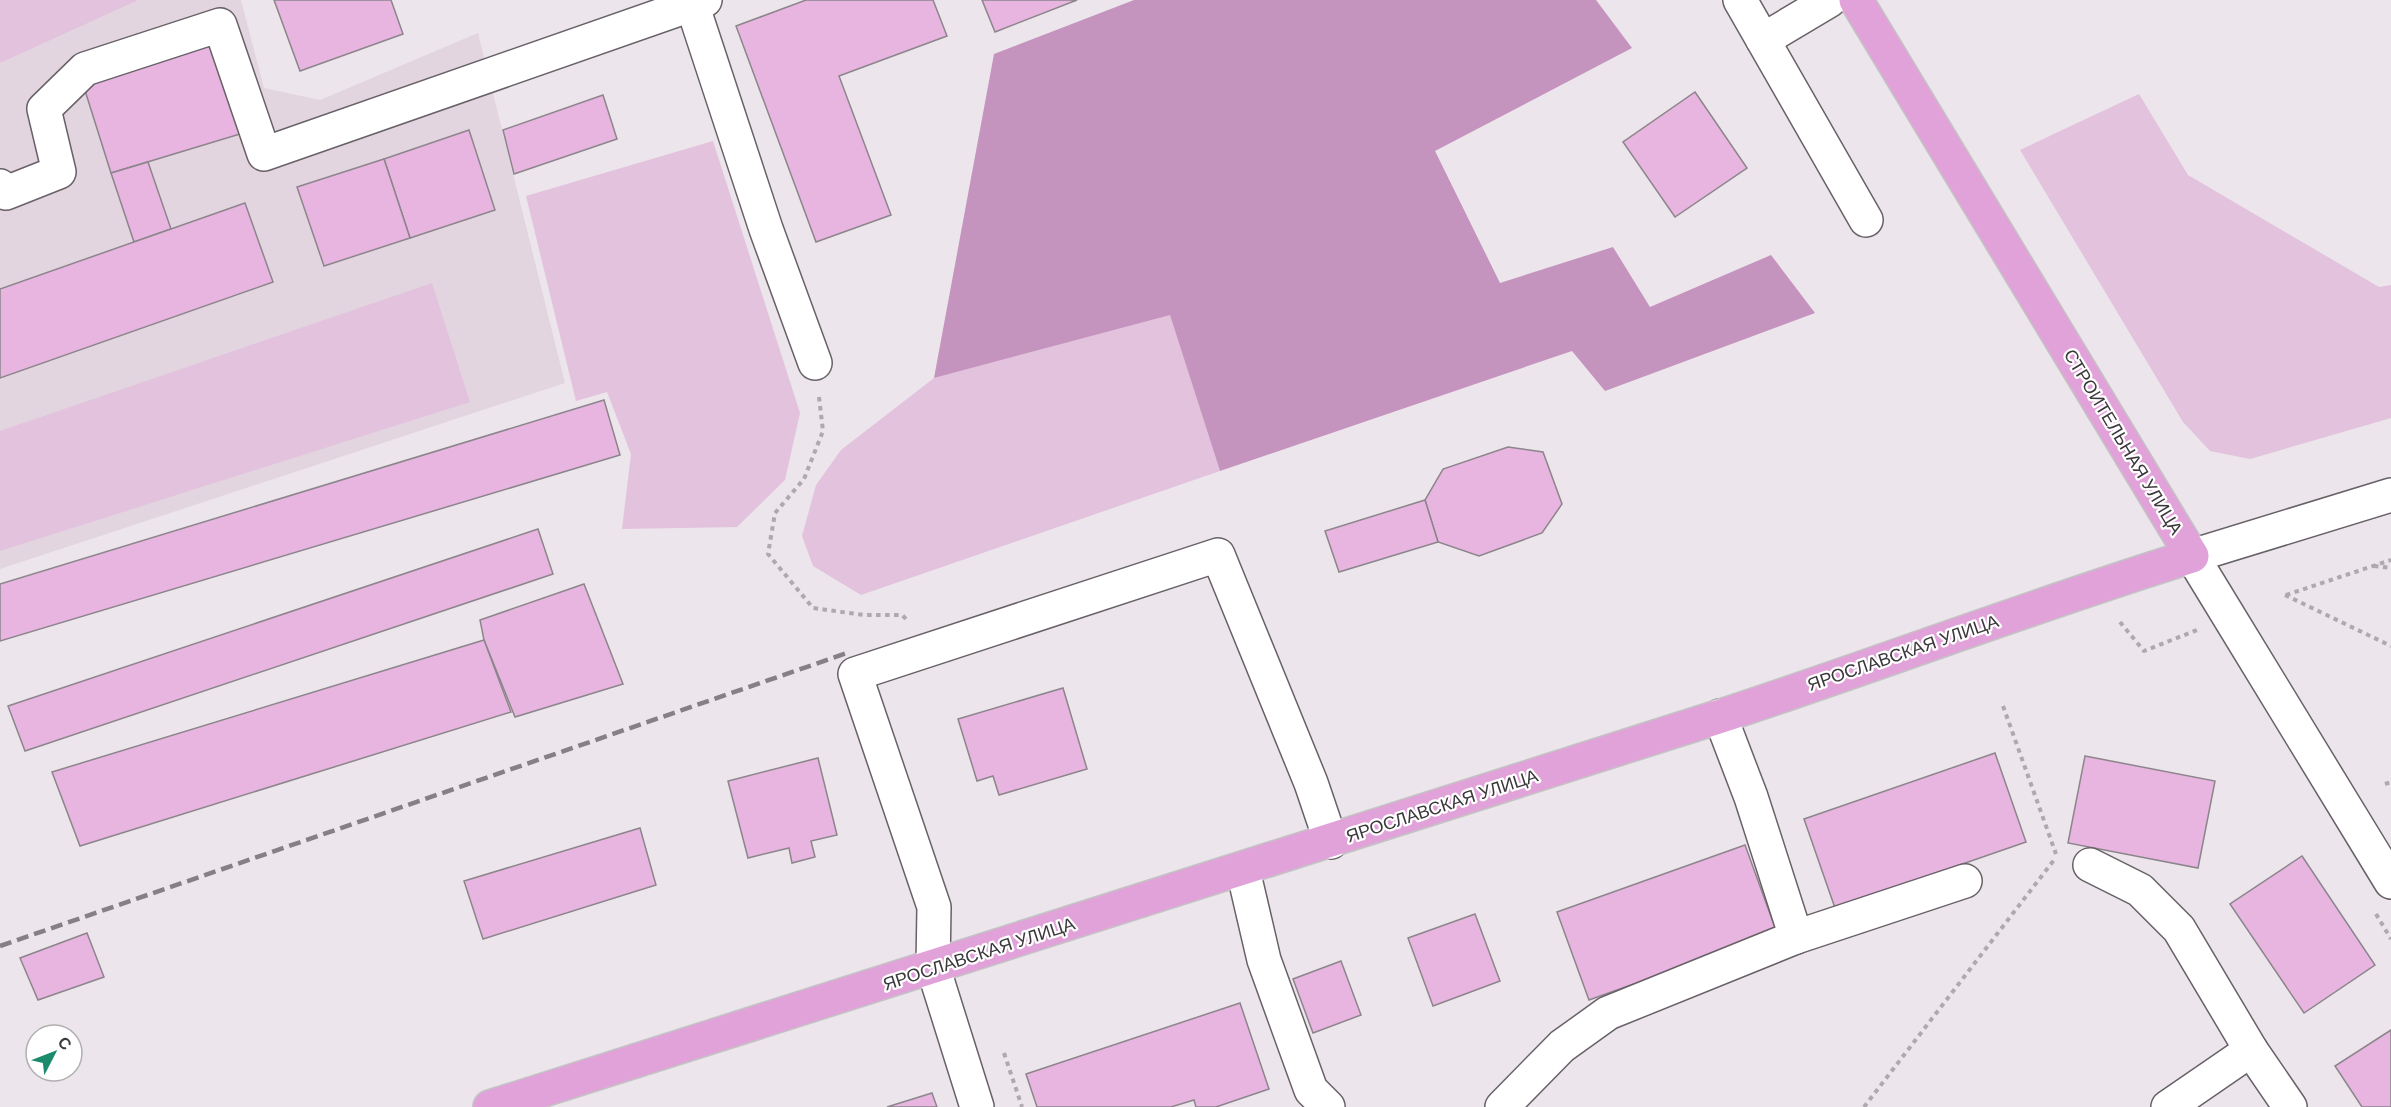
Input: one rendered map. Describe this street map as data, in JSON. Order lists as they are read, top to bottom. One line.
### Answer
{"streets":{"main road":["СТРОИТЕЛЬНАЯ УЛИЦА","ЯРОСЛАВСКАЯ УЛИЦА"]},"crossings":[["СТРОИТЕЛЬНАЯ УЛИЦА","ЯРОСЛАВСКАЯ УЛИЦА"]],"north":"top right"}
